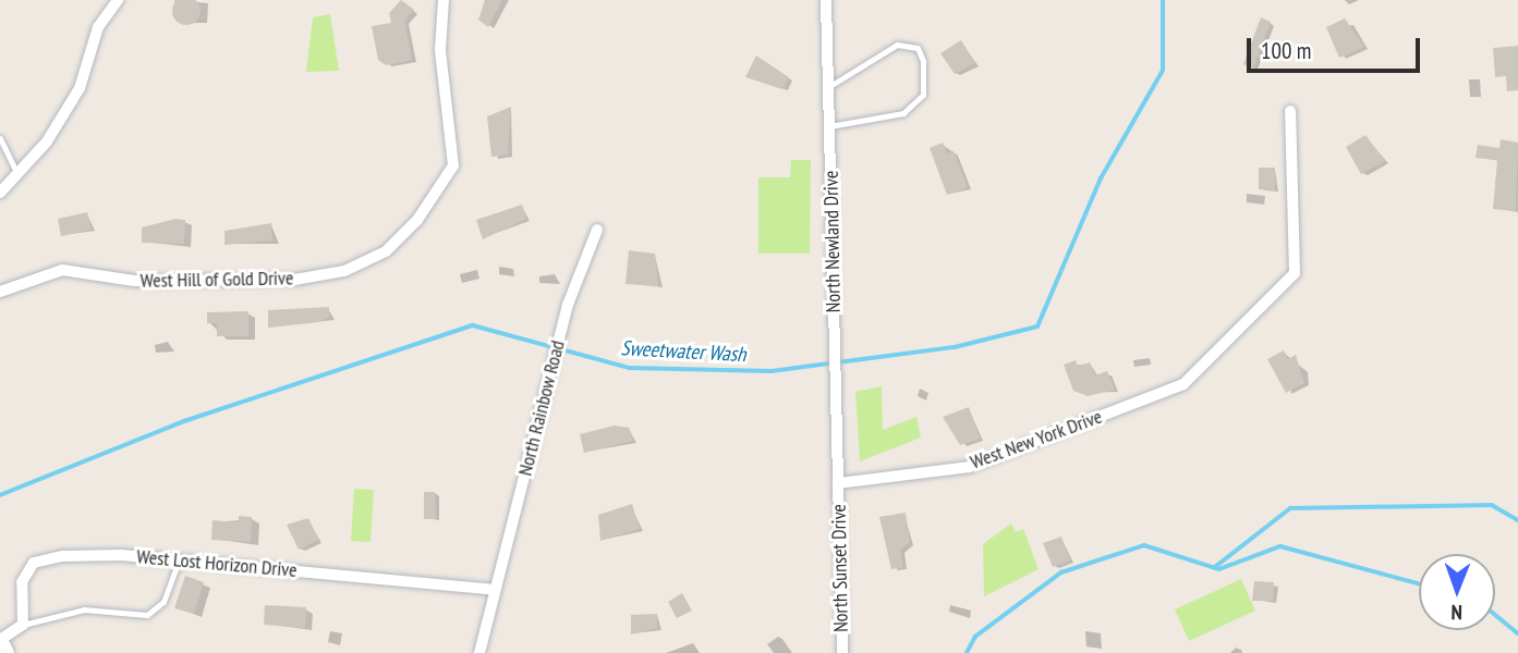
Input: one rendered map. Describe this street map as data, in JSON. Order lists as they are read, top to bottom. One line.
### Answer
{"streets":{"street":["North Newland Drive","West Hill of Gold Drive","North Rainbow Road","West New York Drive","West Lost Horizon Drive","North Sunset Drive"]},"crossings":[["North Newland Drive","West New York Drive"],["North Newland Drive","North Sunset Drive"],["North Rainbow Road","West Lost Horizon Drive"],["West New York Drive","North Sunset Drive"]],"water":["Sweetwater Wash"],"scale_bar":"100 m","north":"bottom"}
